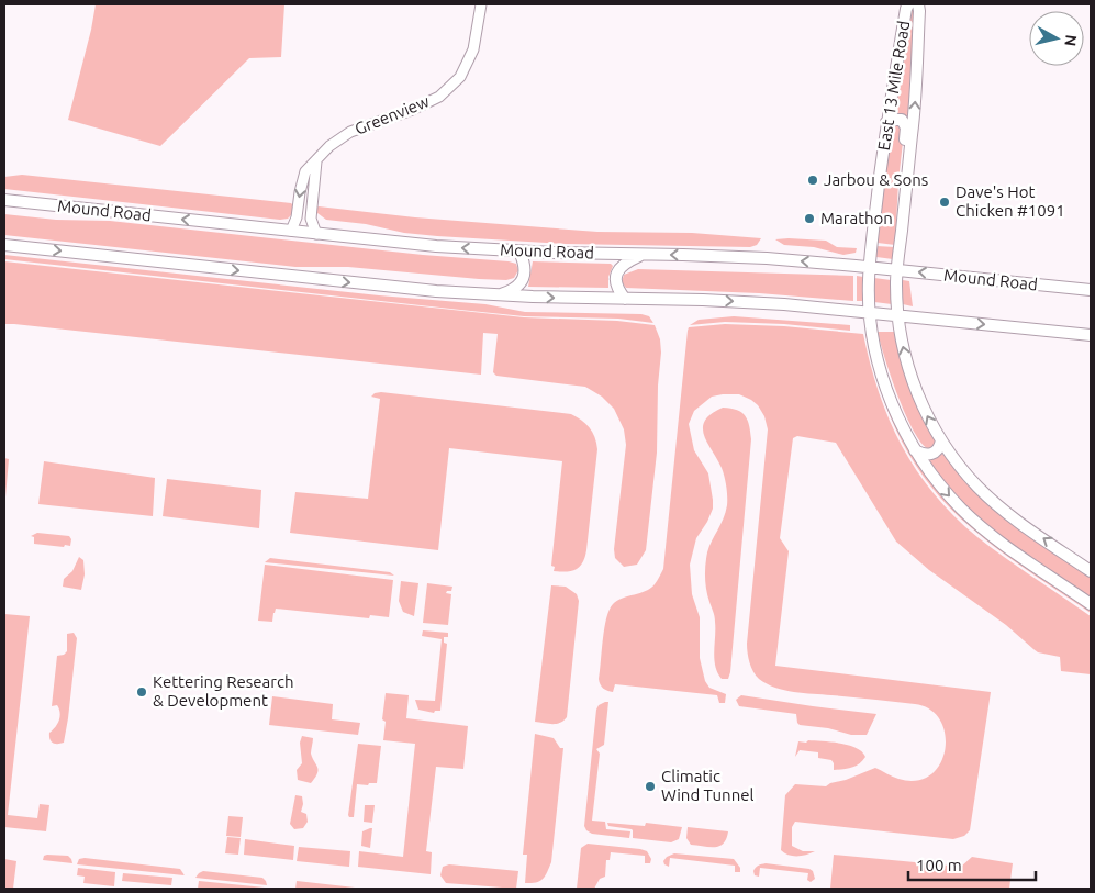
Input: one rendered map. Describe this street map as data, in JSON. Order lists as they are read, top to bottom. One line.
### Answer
{"streets":{"main road":["East 13 Mile Road","Mound Road"],"street":["Greenview"]},"crossings":[["East 13 Mile Road","Mound Road"],["Greenview","Mound Road"]],"places":["Jarbou & Sons","Dave's Hot Chicken #1091","Marathon","Kettering Research & Development","Climatic Wind Tunnel"],"scale_bar":"100 m","north":"right"}
